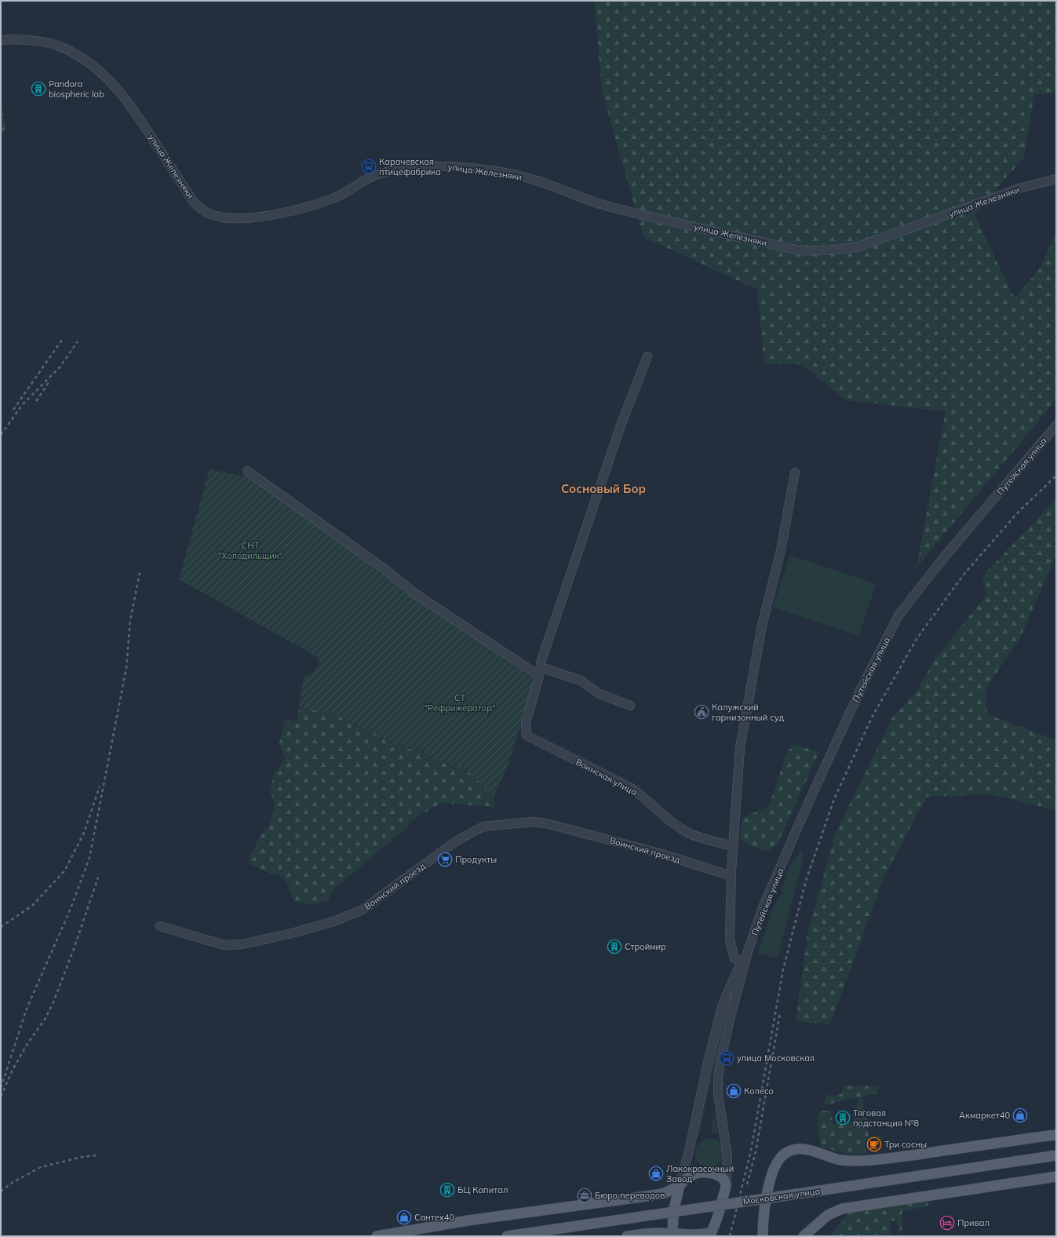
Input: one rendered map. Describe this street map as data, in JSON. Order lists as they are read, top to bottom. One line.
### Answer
{"streets":{"main road":["Путейская улица","Московская улица"],"street":["улица Железняки","Воинская улица","Воинский проезд"]},"districts":["Сосновый Бор"],"parks":["СНТ \"Холодильщик\"","СТ \"Рефрижератор\""],"places":{"building":["Pandora biospheric lab","Строймир","Тяговая подстанция №8","БЦ Капитал"],"bus stop":["Карачевская птицефабрика","улица Московская"],"public building":["Калужский гарнизонный суд"],"supermarket":["Продукты"],"shop":["Колесо","Акмаркет40","Лакокрасочный Завод","Сантех40"],"cafe":["Три сосны"],"office":["Бюро переводов"],"hotel":["Привал"]}}
